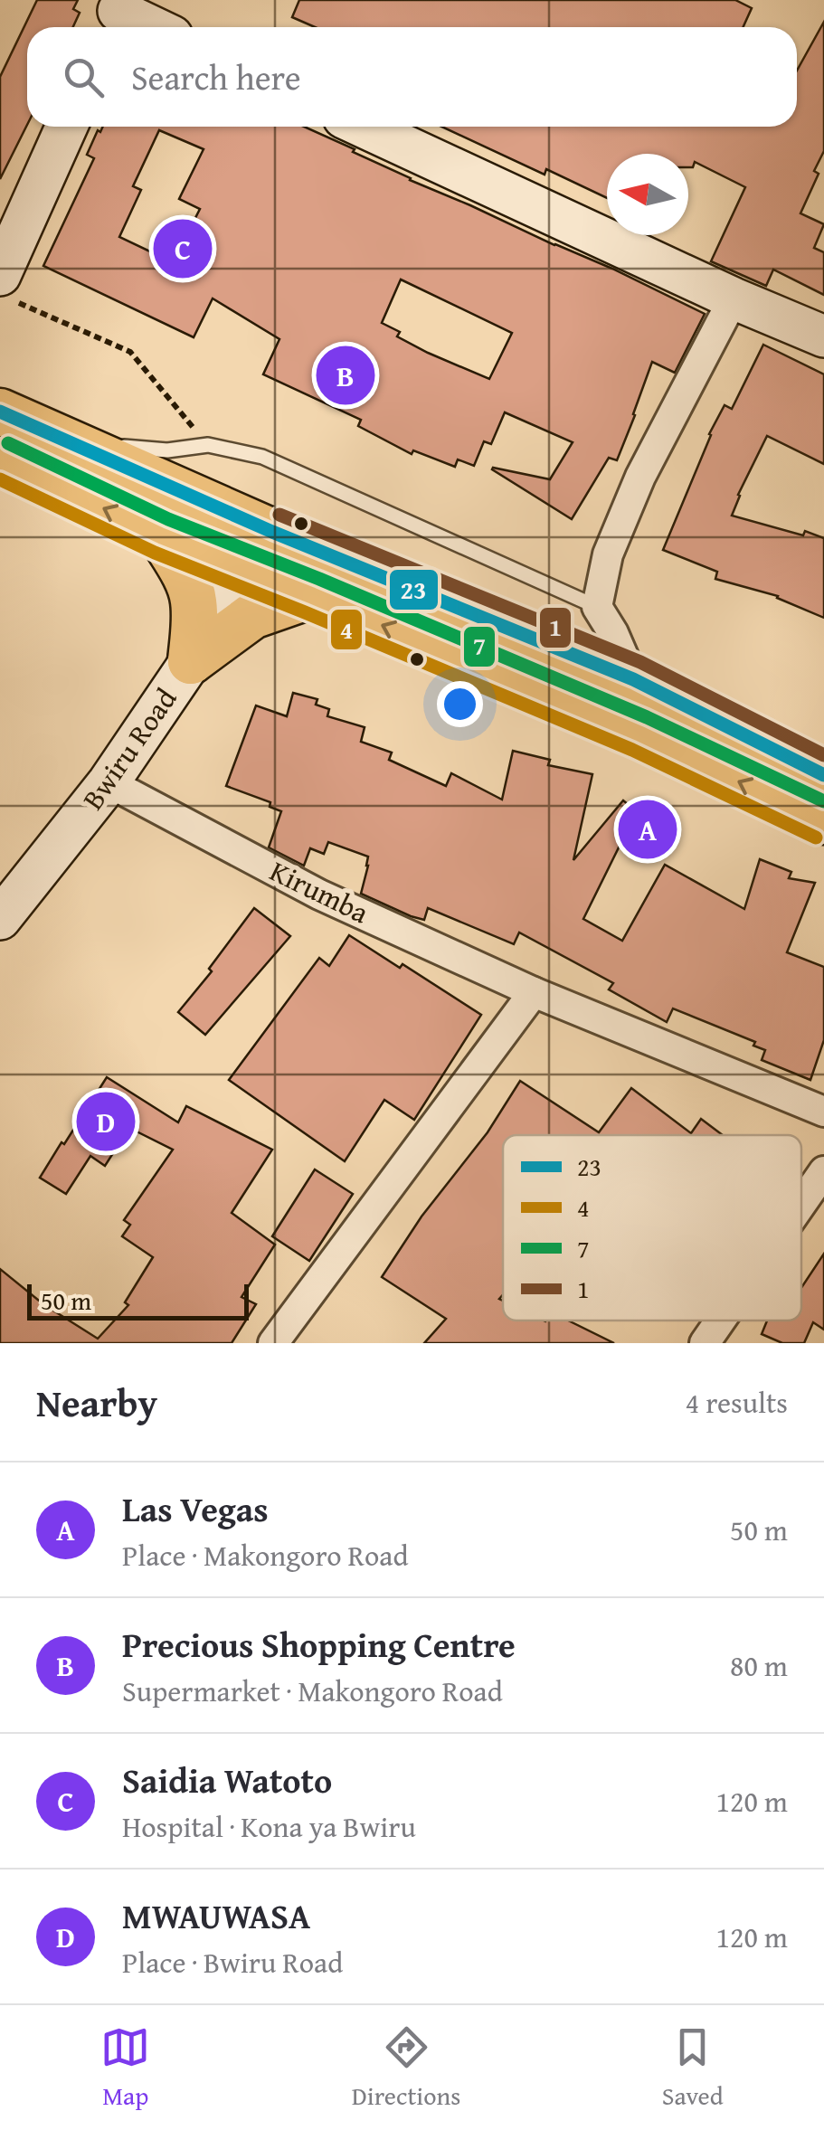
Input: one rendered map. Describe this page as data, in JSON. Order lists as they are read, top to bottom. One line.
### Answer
{"streets":{"street":["Bwiru Road","Kirumba"]},"crossings":[["Bwiru Road","Kirumba"]],"lines":["transit line 23","transit line 7","transit line 4","transit line 1"],"legend":["23","4","7","1"],"scale_bar":"50 m","north":"left","page":{"search":"Search here","pins":["C","B","A","D"],"scale":"50 m","heading":["Nearby","4 results"],"list":[{"mark":"A","name":"Las Vegas","note":"Place · Makongoro Road","value":"50 m"},{"mark":"B","name":"Precious Shopping Centre","note":"Supermarket · Makongoro Road","value":"80 m"},{"mark":"C","name":"Saidia Watoto","note":"Hospital · Kona ya Bwiru","value":"120 m"},{"mark":"D","name":"MWAUWASA","note":"Place · Bwiru Road","value":"120 m"}],"nav":["Map","Directions","Saved"]}}
